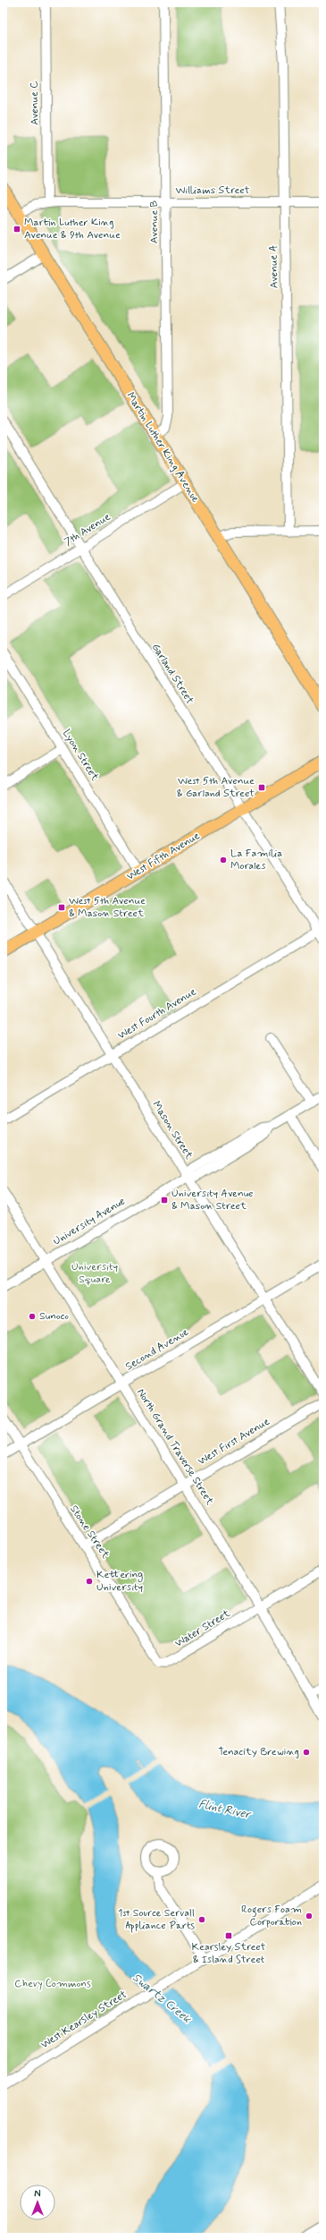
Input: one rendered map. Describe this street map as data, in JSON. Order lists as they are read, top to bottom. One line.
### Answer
{"streets":{"main road":["Martin Luther King Avenue","West Fifth Avenue"],"street":["Avenue C","Williams Street","Avenue B","Avenue A","7th Avenue","Garland Street","Lyon Street","West Fourth Avenue","Mason Street","University Avenue","Second Avenue","West First Avenue","North Grand Traverse Street","Stone Street","Water Street","West Kearsley Street"]},"crossings":[["Avenue C","Williams Street"],["Williams Street","Avenue B"],["Williams Street","Avenue A"],["Williams Street","Martin Luther King Avenue"],["Avenue B","Martin Luther King Avenue"],["Martin Luther King Avenue","7th Avenue"],["7th Avenue","Garland Street"],["Garland Street","West Fifth Avenue"],["Garland Street","West Fourth Avenue"],["Lyon Street","West Fifth Avenue"],["West Fifth Avenue","Mason Street"],["West Fourth Avenue","Mason Street"],["Mason Street","University Avenue"],["Mason Street","Second Avenue"],["University Avenue","North Grand Traverse Street"],["Second Avenue","North Grand Traverse Street"],["Second Avenue","Stone Street"],["West First Avenue","North Grand Traverse Street"],["West First Avenue","Stone Street"],["North Grand Traverse Street","Water Street"],["Stone Street","Water Street"]],"water":["Flint River","Swartz Creek"],"parks":["University Square","Chevy Commons"],"places":{"transit":["Martin Luther King Avenue & 9th Avenue","West 5th Avenue & Garland Street","West 5th Avenue & Mason Street","University Avenue & Mason Street","Kearsley Street & Island Street"],"other":["La Familia Morales","Sunoco","Kettering University","Tenacity Brewing","Rogers Foam Corporation","1st Source Servall Appliance Parts"]},"north":"top"}
